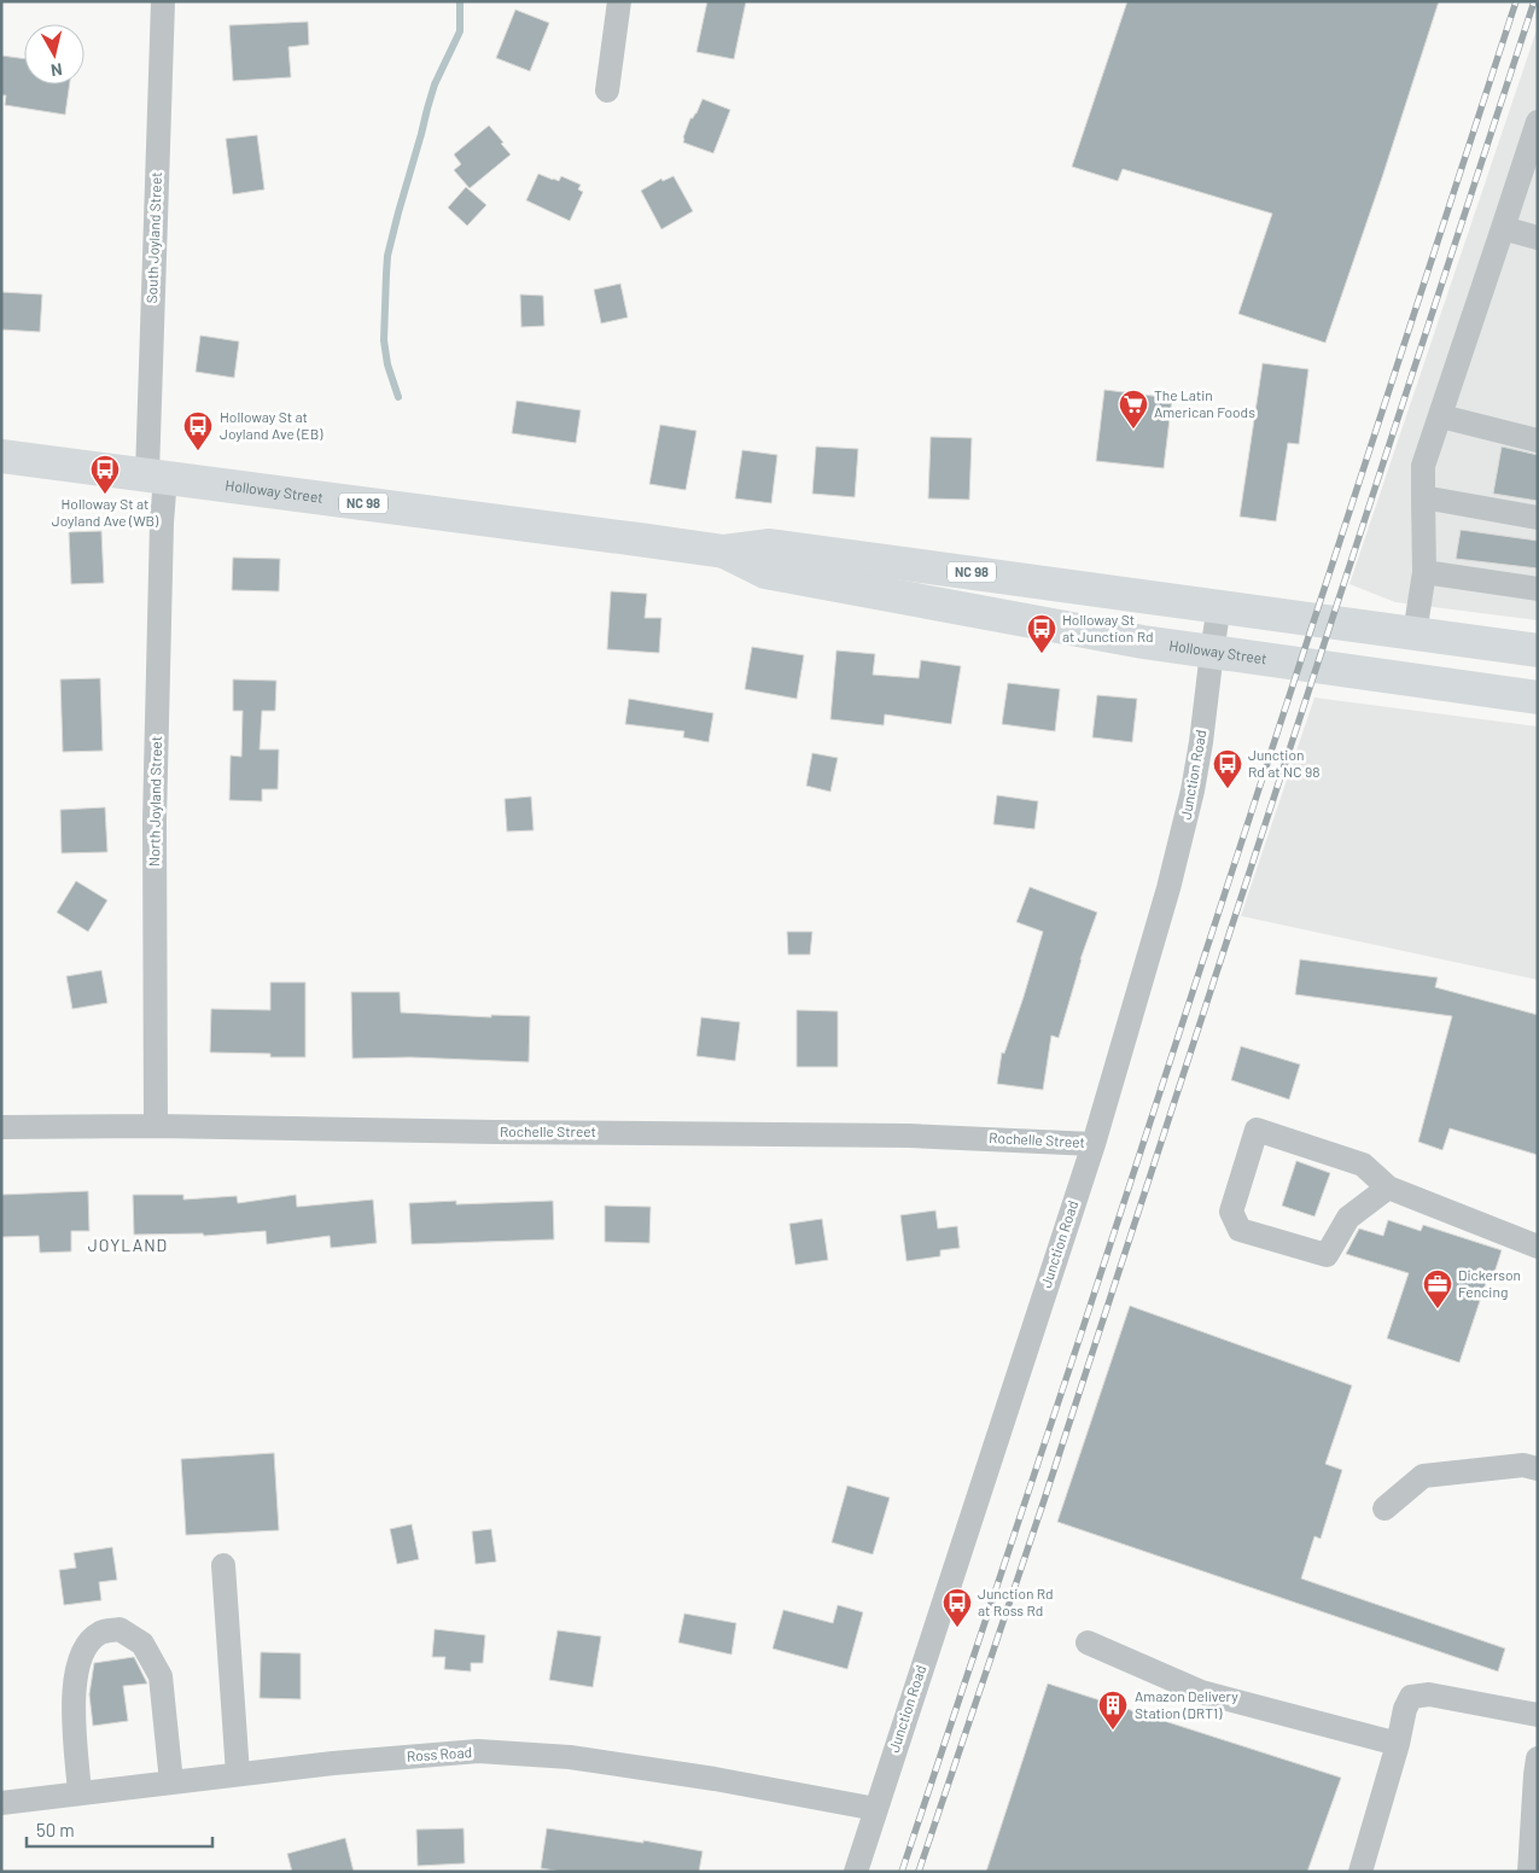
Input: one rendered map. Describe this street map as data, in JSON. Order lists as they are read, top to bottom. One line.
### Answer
{"streets":{"highway":["Holloway Street","NC 98"],"street":["South Joyland Street","Junction Road","North Joyland Street","Rochelle Street","Ross Road"]},"crossings":[["South Joyland Street","Holloway Street"],["South Joyland Street","North Joyland Street"],["Holloway Street","Junction Road"],["Holloway Street","North Joyland Street"],["Junction Road","Rochelle Street"],["Junction Road","Ross Road"],["North Joyland Street","Rochelle Street"]],"districts":["JOYLAND"],"places":{"supermarket":["The Latin American Foods"],"bus stop":["Holloway St at Joyland Ave (EB)","Holloway St at Joyland Ave (WB)","Holloway St at Junction Rd","Junction Rd at NC 98","Junction Rd at Ross Rd"],"office":["Dickerson Fencing"],"building":["Amazon Delivery Station (DRT1)"]},"scale_bar":"50 m","north":"bottom"}
